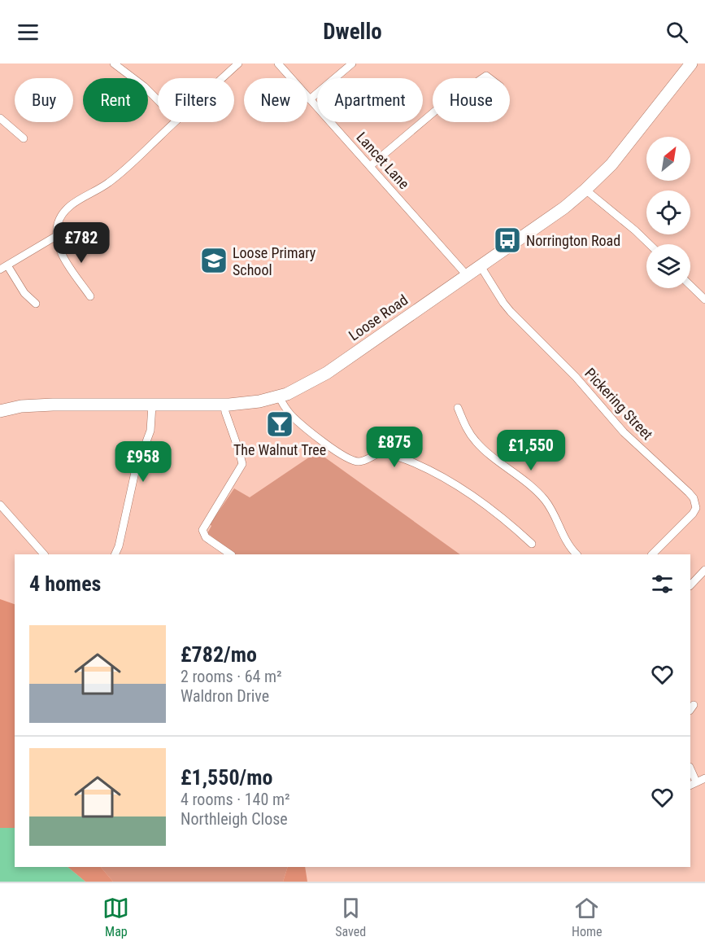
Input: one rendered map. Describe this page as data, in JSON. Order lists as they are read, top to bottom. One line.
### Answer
{"streets":{"highway":["Loose Road"],"street":["Lancet Lane","Pickering Street"]},"crossings":[["Lancet Lane","Loose Road"],["Loose Road","Pickering Street"]],"places":{"bus stop":["Norrington Road"],"school or university":["Loose Primary School"],"bar":["The Walnut Tree"]},"north":"top right","page":{"header":"Dwello","chip":["Buy","Rent","Filters","New","Apartment","House"],"price":["£782","£875","£1,550","£958"],"heading":"4 homes","list":[{"name":"£782/mo","note":"2 rooms · 64 m² · Waldron Drive"},{"name":"£1,550/mo","note":"4 rooms · 140 m² · Northleigh Close"}],"tabs":["Map","Saved","Home"]}}
